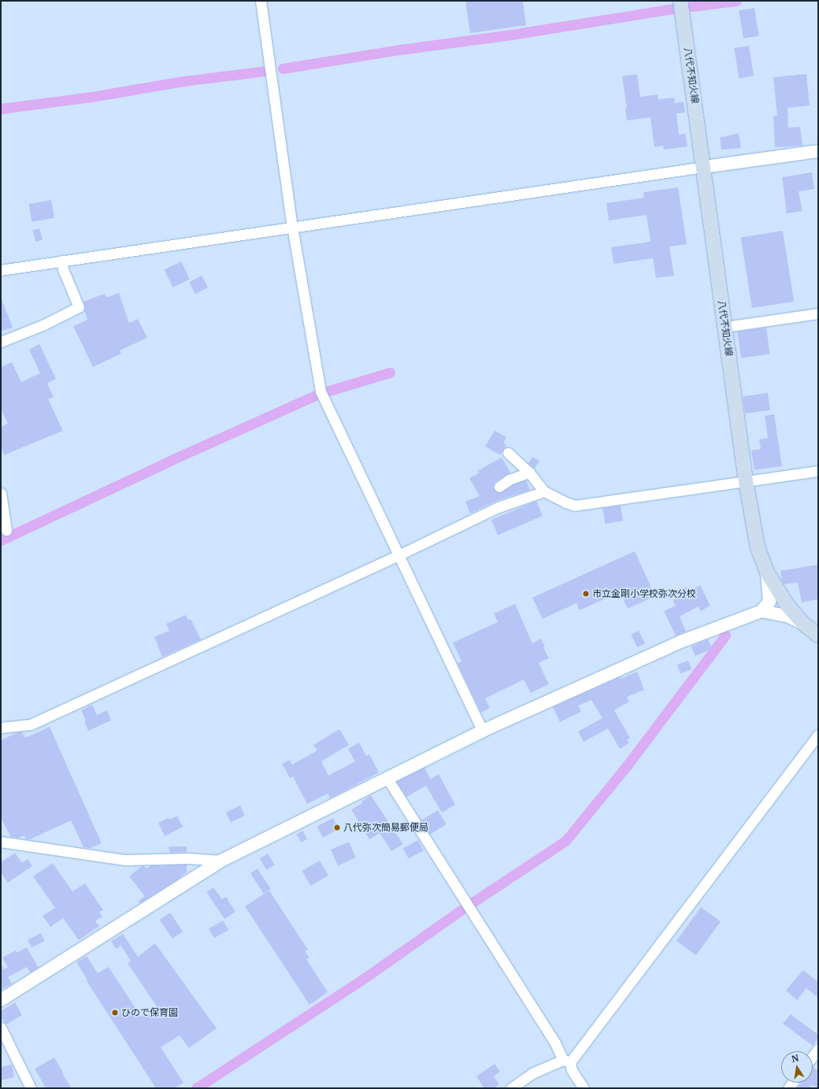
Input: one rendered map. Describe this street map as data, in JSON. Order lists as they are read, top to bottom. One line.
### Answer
{"streets":{"main road":["八代不知火線"]},"places":["市立金剛小学校弥次分校","八代弥次簡易郵便局","ひので保育園"],"north":"top"}
